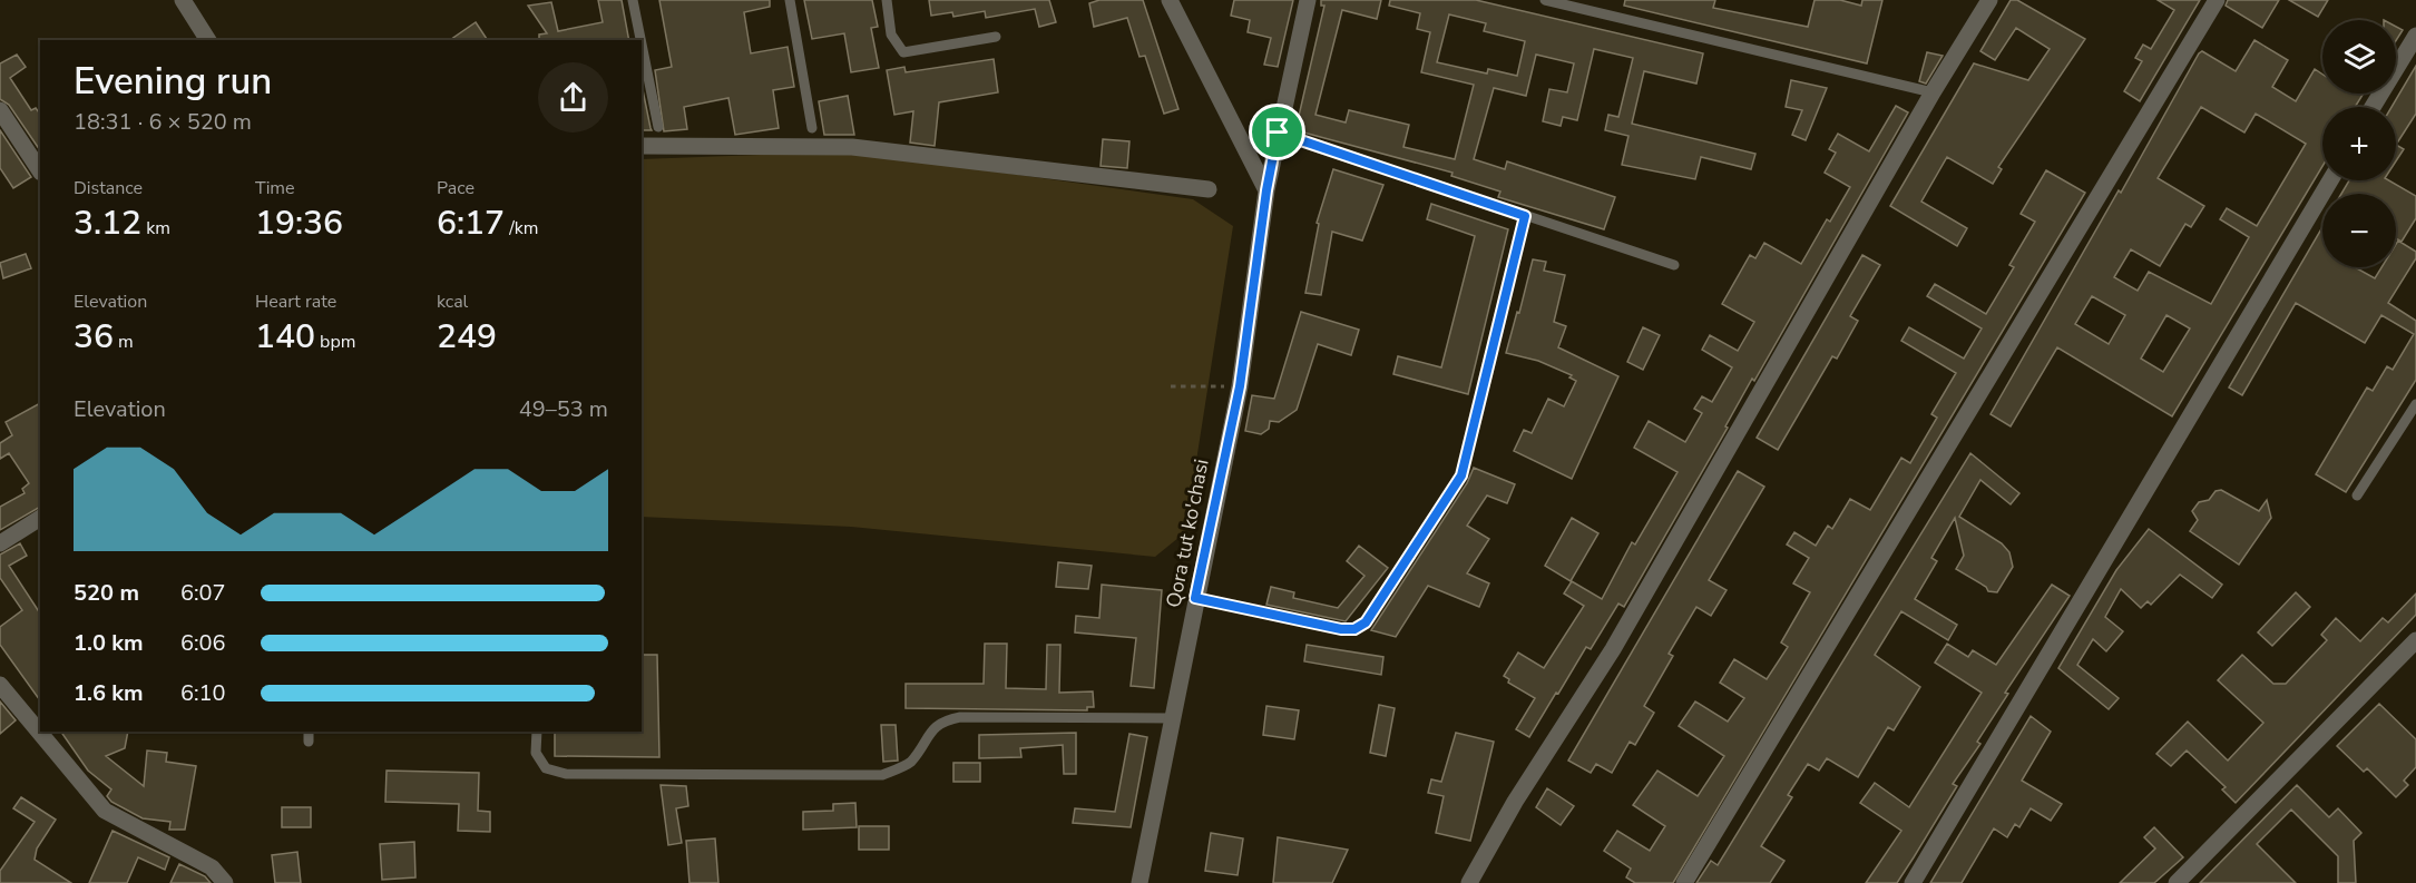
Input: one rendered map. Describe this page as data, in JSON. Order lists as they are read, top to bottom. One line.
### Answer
{"streets":{"street":["Qora tut ko'chasi"]},"page":{"map_buttons":["+","−"],"heading":["Evening run","18:31 · 6 × 520 m"],"stats":[["Distance","3.12 km"],["Time","19:36"],["Pace","6:17 /km"],["Elevation","36 m"],["Heart rate","140 bpm"],["kcal","249"]],"chart":["Elevation","49–53 m"],"list":[{"name":"520 m","note":"6:07"},{"name":"1.0 km","note":"6:06"},{"name":"1.6 km","note":"6:10"}]}}
